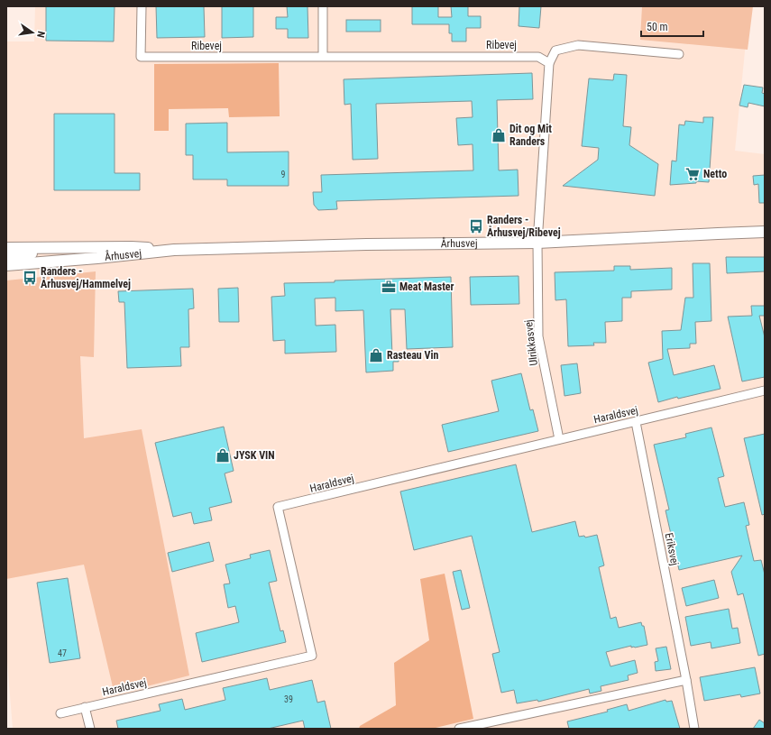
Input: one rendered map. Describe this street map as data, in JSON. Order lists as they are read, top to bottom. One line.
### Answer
{"streets":{"main road":["Århusvej"],"street":["Ribevej","Ulrikkasvej","Haraldsvej","Eriksvej"]},"crossings":[["Århusvej","Ulrikkasvej"],["Ulrikkasvej","Haraldsvej"],["Haraldsvej","Eriksvej"]],"places":{"shop":["Dit og Mit Randers","Rasteau Vin","JYSK VIN"],"supermarket":["Netto"],"bus stop":["Randers - Århusvej/Ribevej","Randers - Århusvej/Hammelvej"],"office":["Meat Master"]},"house_numbers":["9","47","39"],"scale_bar":"50 m","north":"right"}
